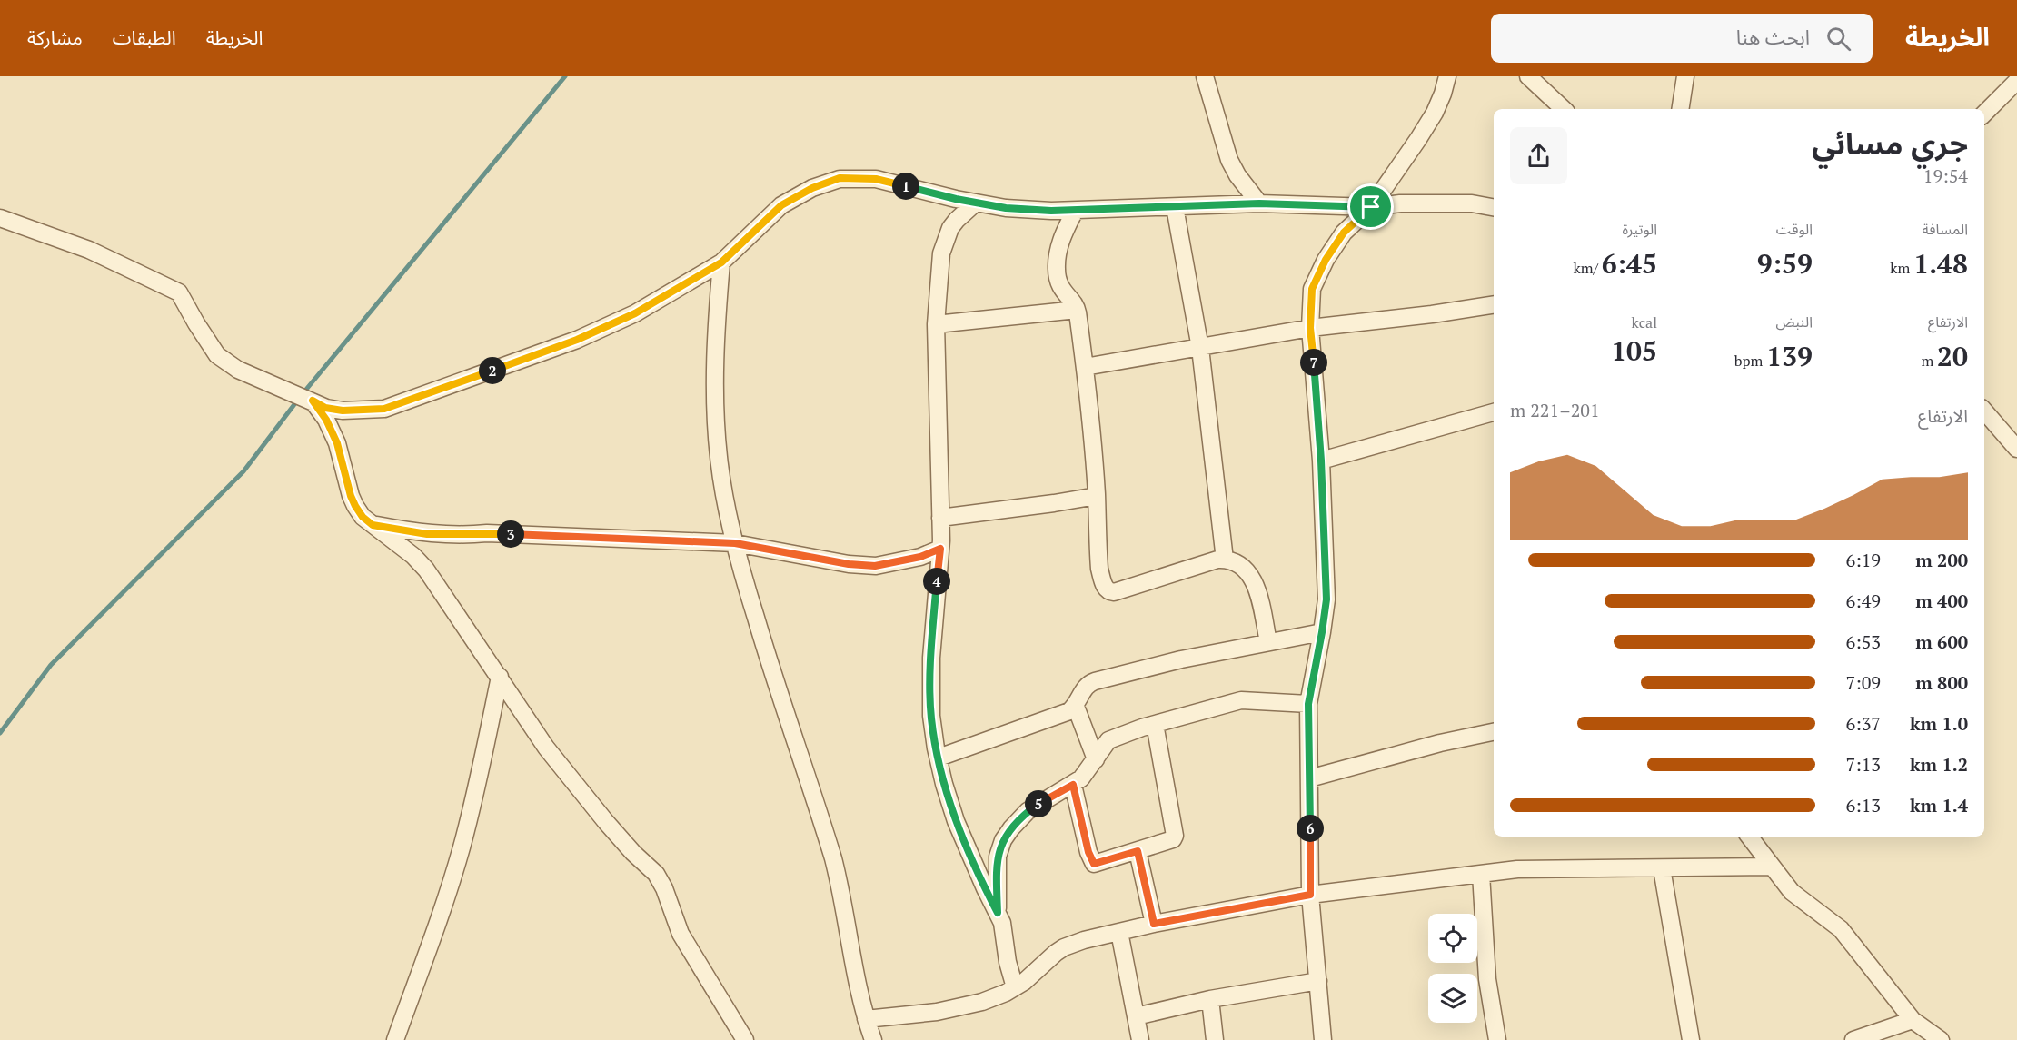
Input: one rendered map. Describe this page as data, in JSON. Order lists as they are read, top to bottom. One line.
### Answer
{"page":{"header":"الخريطة","search":"ابحث هنا","nav":["الخريطة","الطبقات","مشاركة"],"heading":["جري مسائي","19:54"],"pins":["1","7","2","3","4","5","6"],"stats":[["المسافة","1.48 km"],["الوقت","9:59"],["الوتيرة","6:45 /km"],["الارتفاع","20 m"],["النبض","139 bpm"],["kcal","105"]],"chart":["الارتفاع","201–221 m"],"list":[{"name":"200 m","note":"6:19"},{"name":"400 m","note":"6:49"},{"name":"600 m","note":"6:53"},{"name":"800 m","note":"7:09"},{"name":"1.0 km","note":"6:37"},{"name":"1.2 km","note":"7:13"},{"name":"1.4 km","note":"6:13"}]}}
